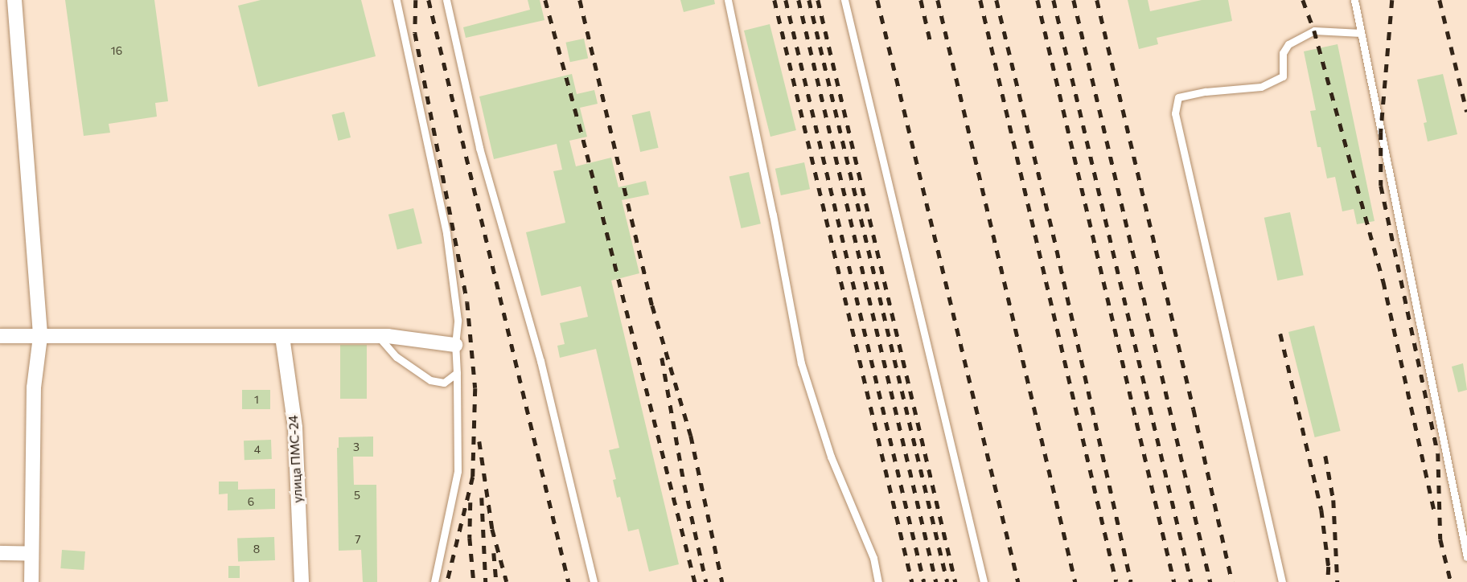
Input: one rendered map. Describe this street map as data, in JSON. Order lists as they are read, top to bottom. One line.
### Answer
{"streets":{"street":["улица ПМС-24"]},"house_numbers":["16","1","3","4","5","6","7","8"]}
